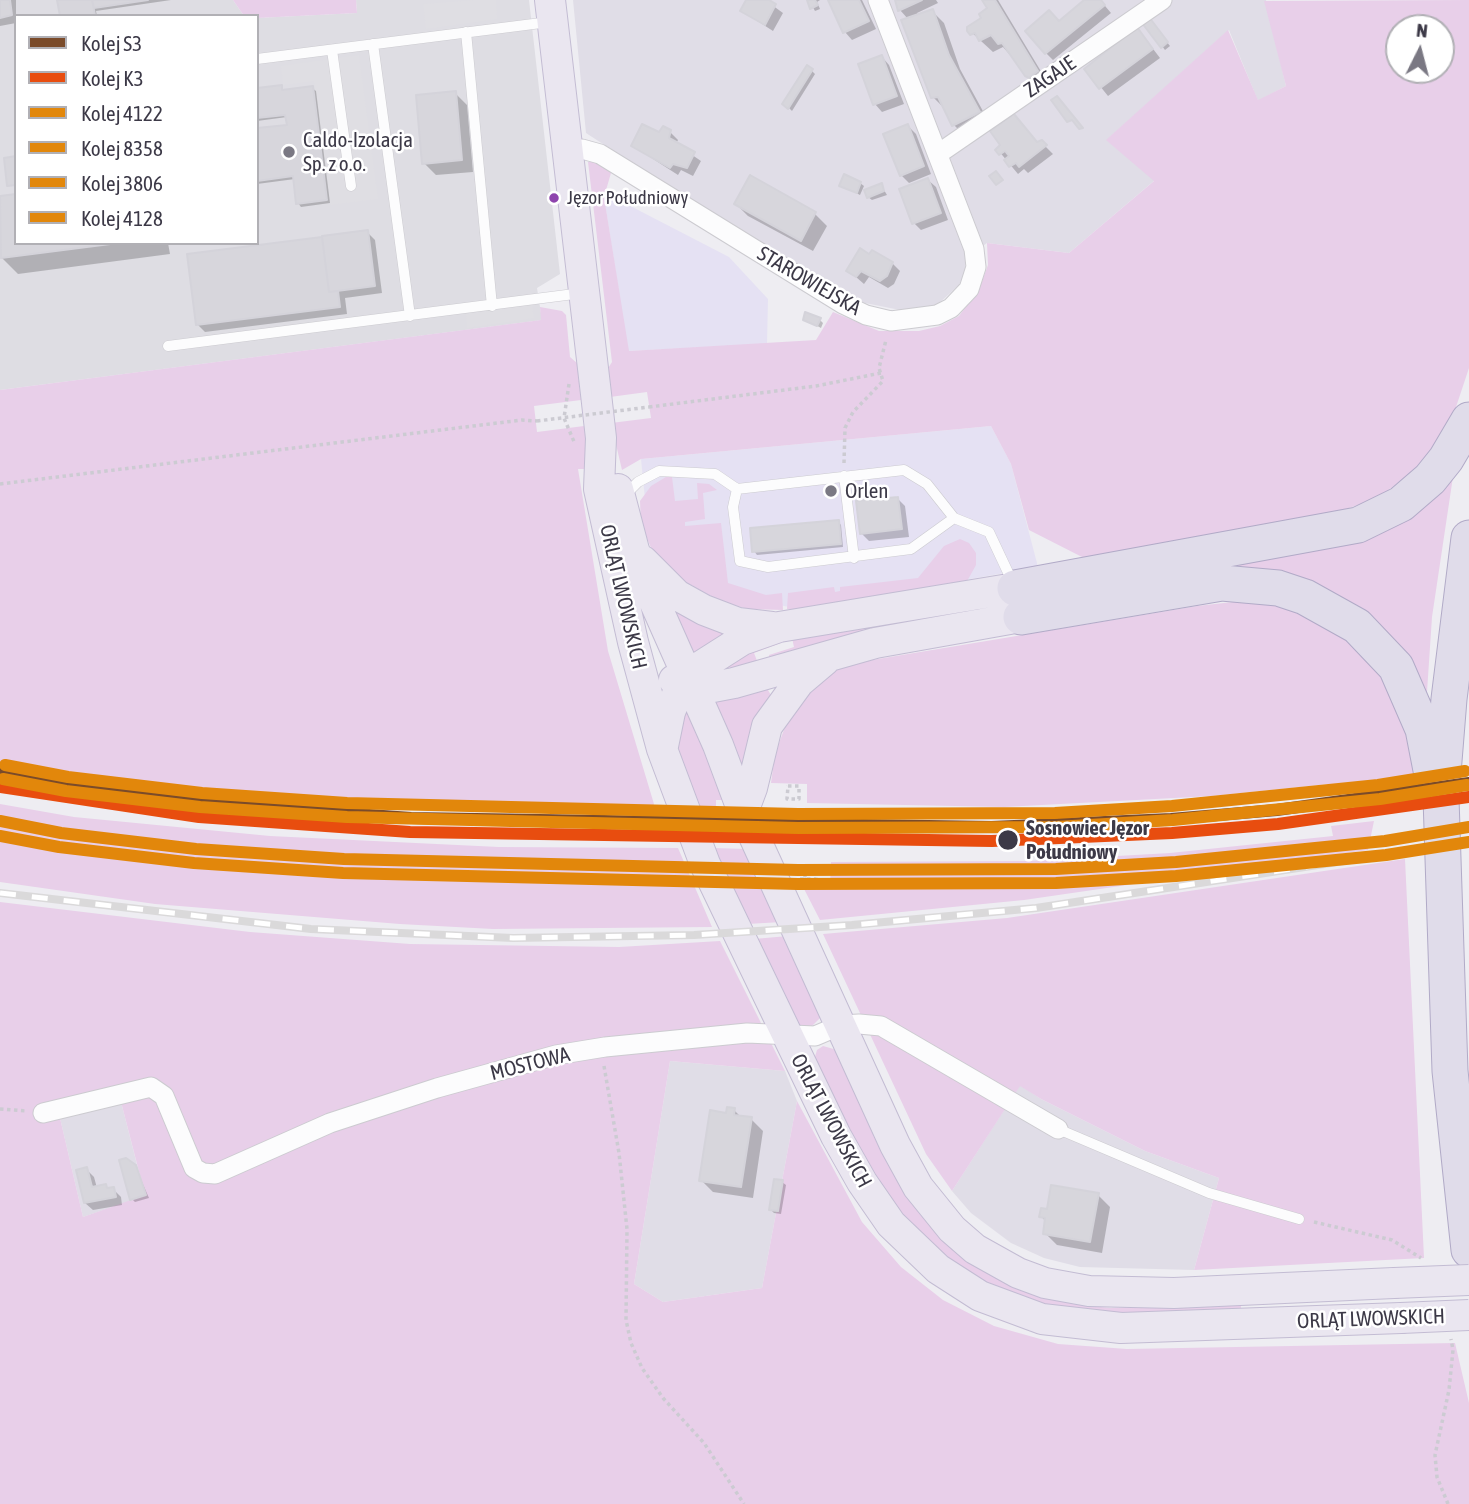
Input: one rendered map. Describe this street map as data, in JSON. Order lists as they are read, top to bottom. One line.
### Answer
{"streets":{"main road":["ORLĄT LWOWSKICH"],"street":["ZAGAJE","STAROWIEJSKA","MOSTOWA"]},"crossings":[["ZAGAJE","STAROWIEJSKA"],["STAROWIEJSKA","ORLĄT LWOWSKICH"],["ORLĄT LWOWSKICH","MOSTOWA"]],"places":["Caldo-Izolacja Sp. z o.o.","Jęzor Południowy","Orlen","Sosnowiec Jęzor Południowy"],"lines":["rail line 3806","rail line S3","rail line 4122","rail line K3","rail line 8358","rail line 4128"],"legend":["Kolej S3","Kolej K3","Kolej 4122","Kolej 8358","Kolej 3806","Kolej 4128"],"north":"top"}
